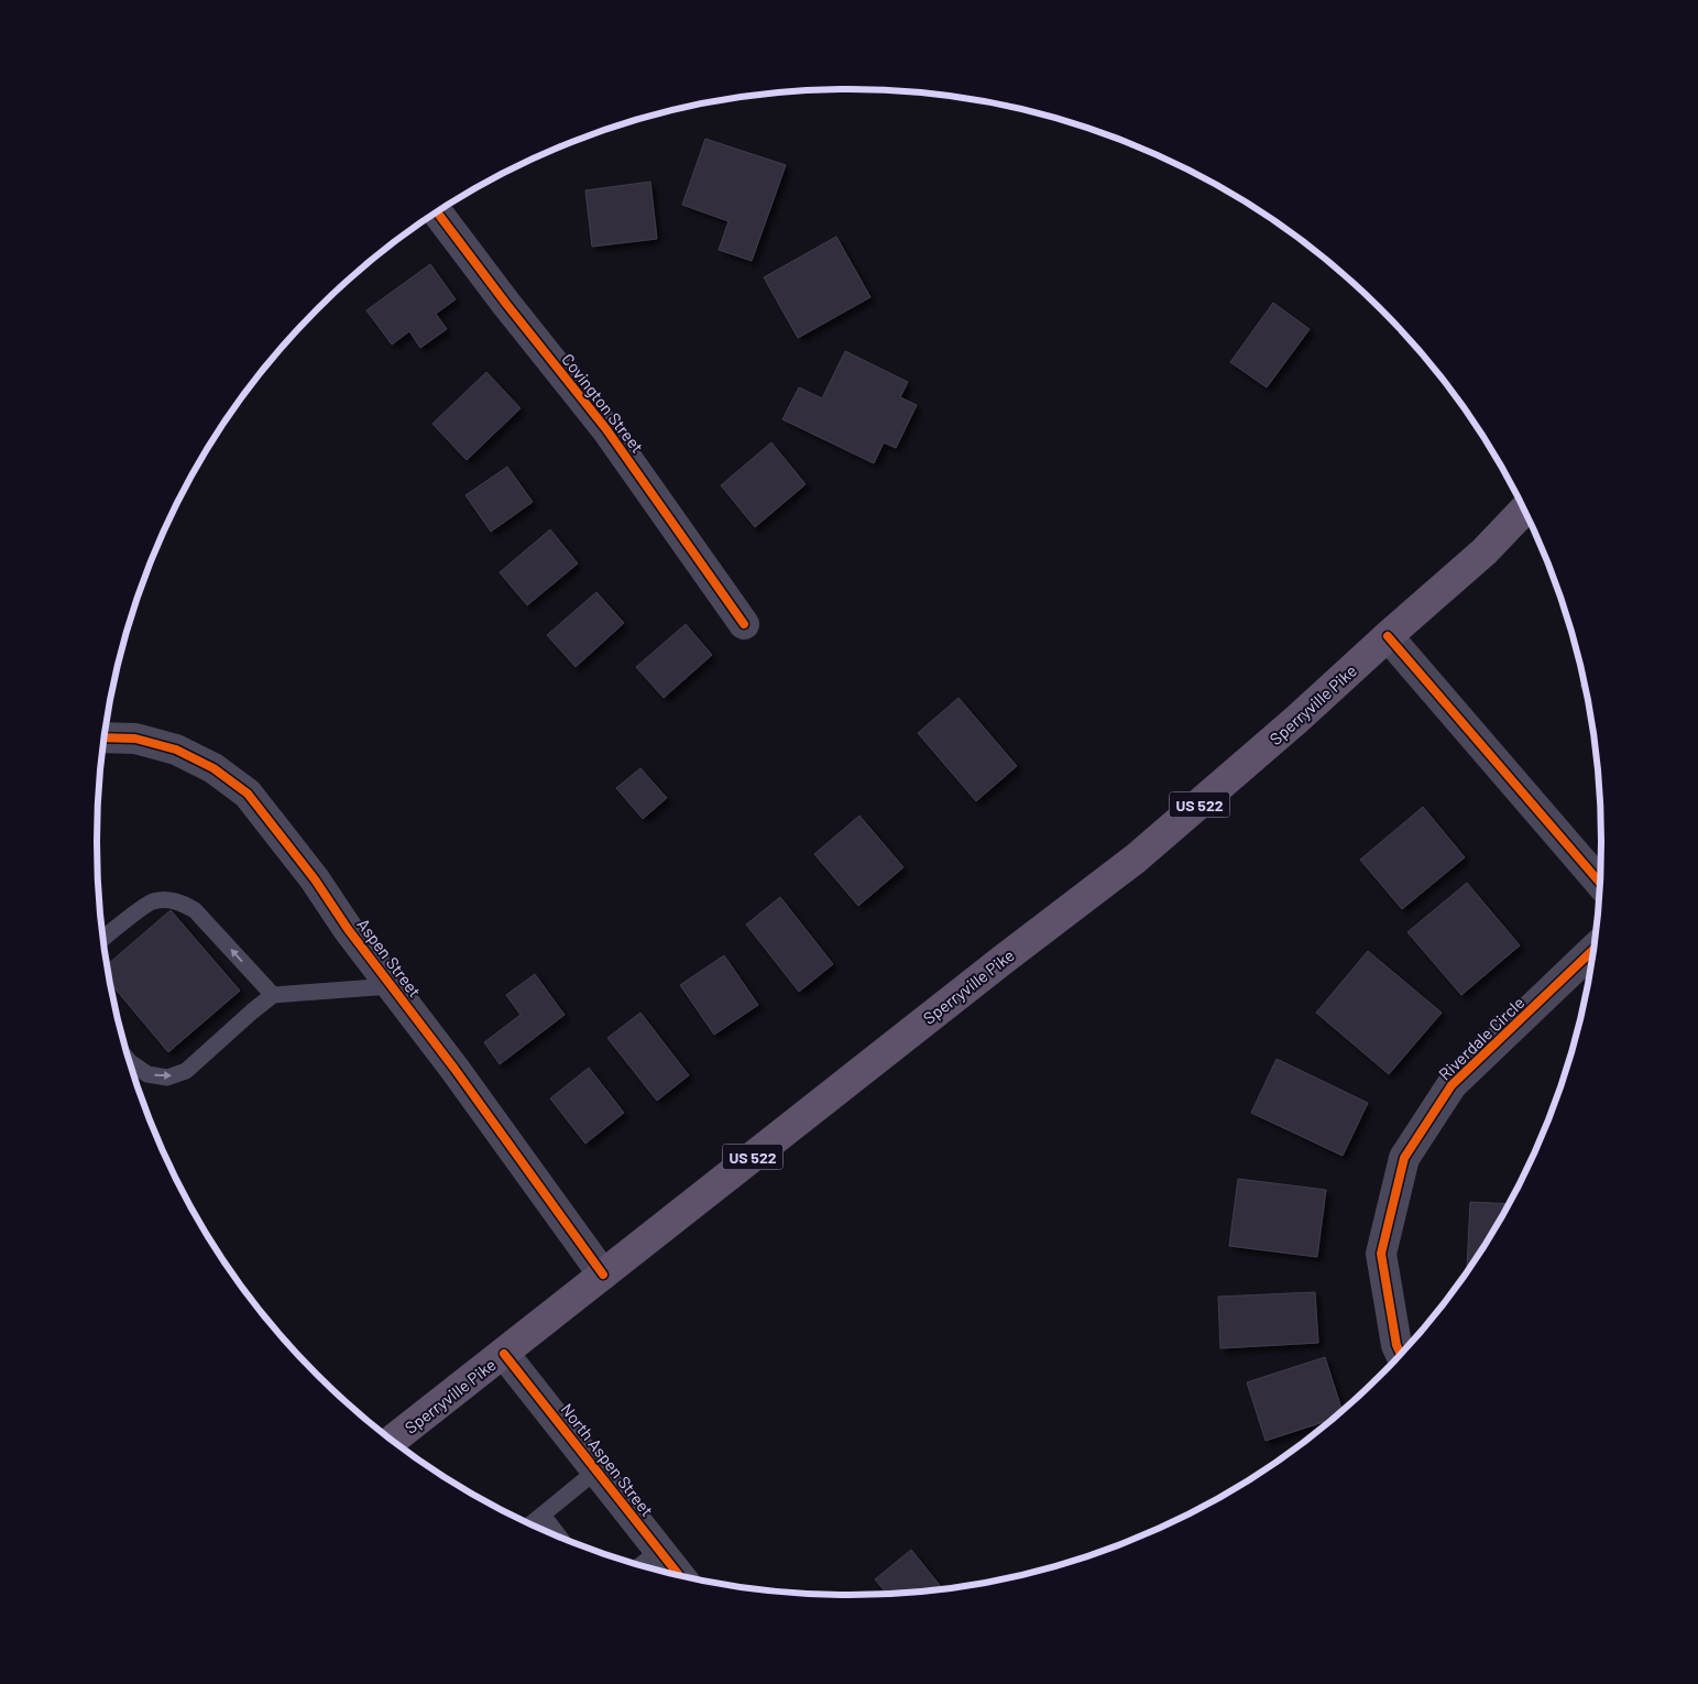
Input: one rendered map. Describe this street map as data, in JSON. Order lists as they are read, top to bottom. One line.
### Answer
{"streets":{"main road":["Sperryville Pike","US 522"],"street":["Covington Street","Aspen Street","Riverdale Circle","North Aspen Street"]},"crossings":[["Sperryville Pike","Aspen Street"],["Sperryville Pike","North Aspen Street"]]}
